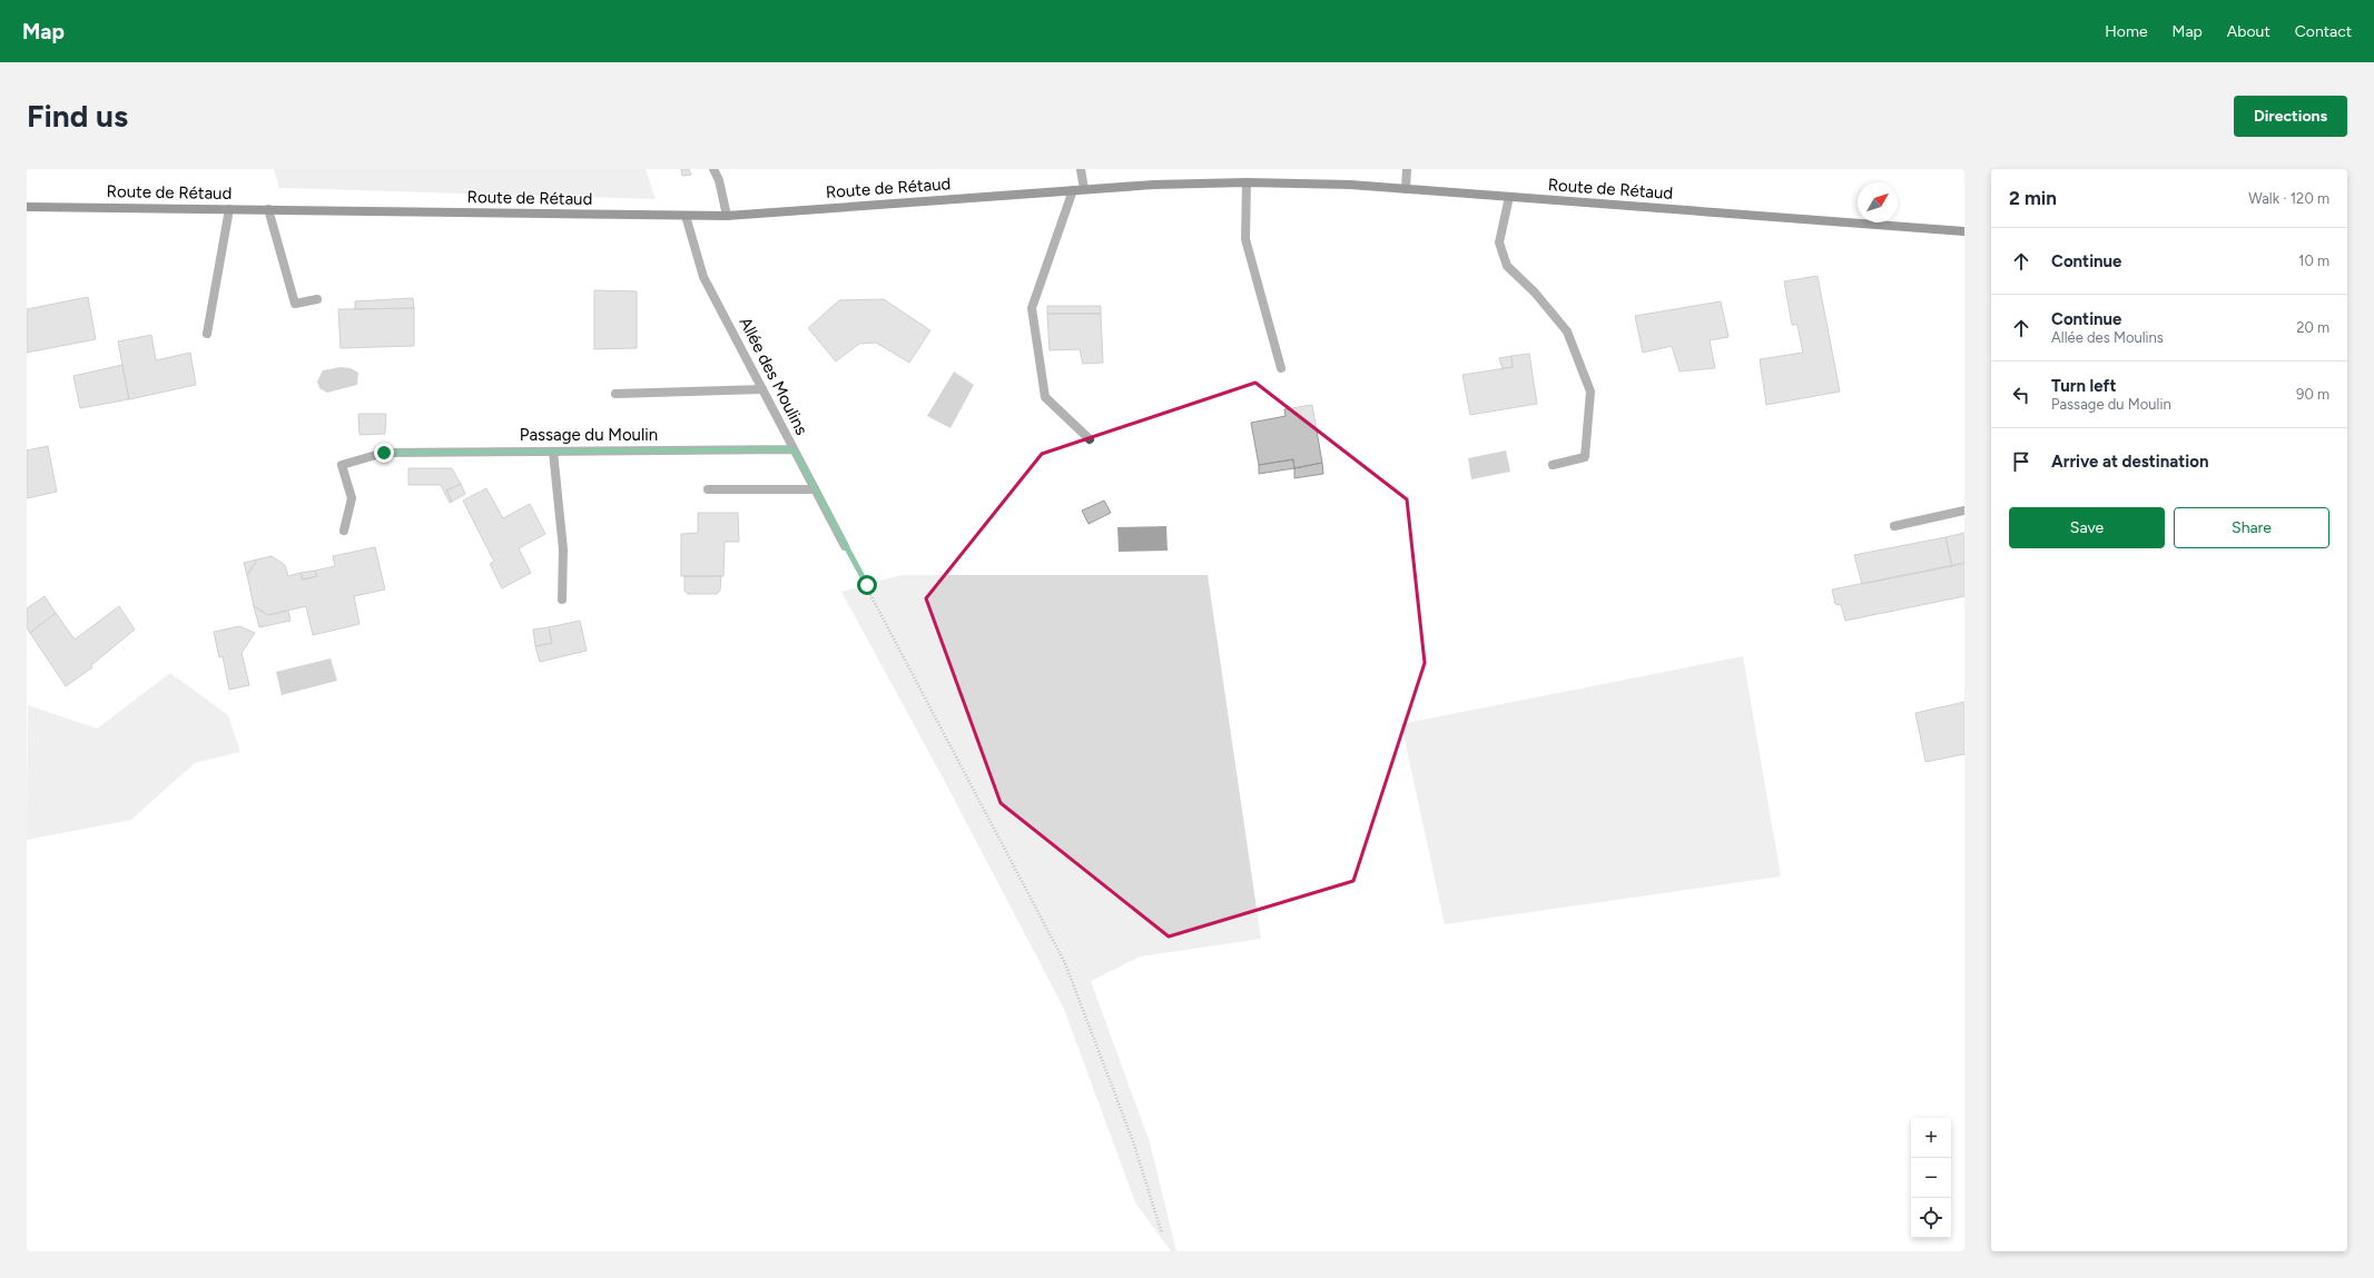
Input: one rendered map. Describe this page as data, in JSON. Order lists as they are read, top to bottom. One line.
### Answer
{"streets":{"main road":["Route de Rétaud"],"street":["Allée des Moulins","Passage du Moulin"]},"crossings":[["Route de Rétaud","Allée des Moulins"],["Allée des Moulins","Passage du Moulin"]],"north":"top right","page":{"header":"Map","nav":["Home","Map","About","Contact"],"buttons":["Directions",["Save","Share"]],"title":"Find us","heading":["2 min","Walk · 120 m"],"list":[["Continue","10 m"],["Continue","Allée des Moulins","20 m"],["Turn left","Passage du Moulin","90 m"],"Arrive at destination"],"map_buttons":["+","−"]}}
